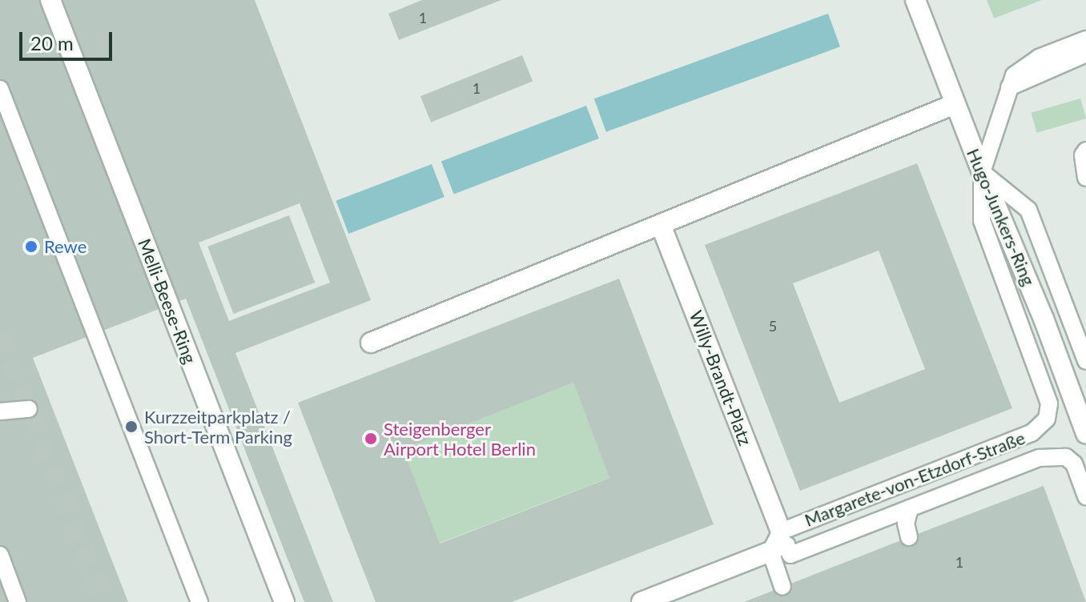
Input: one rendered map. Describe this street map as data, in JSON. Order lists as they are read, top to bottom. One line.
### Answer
{"streets":{"street":["Hugo-Junkers-Ring","Melli-Beese-Ring","Willy-Brandt-Platz","Margarete-von-Etzdorf-Straße"]},"crossings":[["Hugo-Junkers-Ring","Margarete-von-Etzdorf-Straße"],["Willy-Brandt-Platz","Margarete-von-Etzdorf-Straße"]],"places":["Rewe","Kurzzeitparkplatz / Short-Term Parking","Steigenberger Airport Hotel Berlin"],"house_numbers":["1","1","5","1"],"scale_bar":"20 m"}
